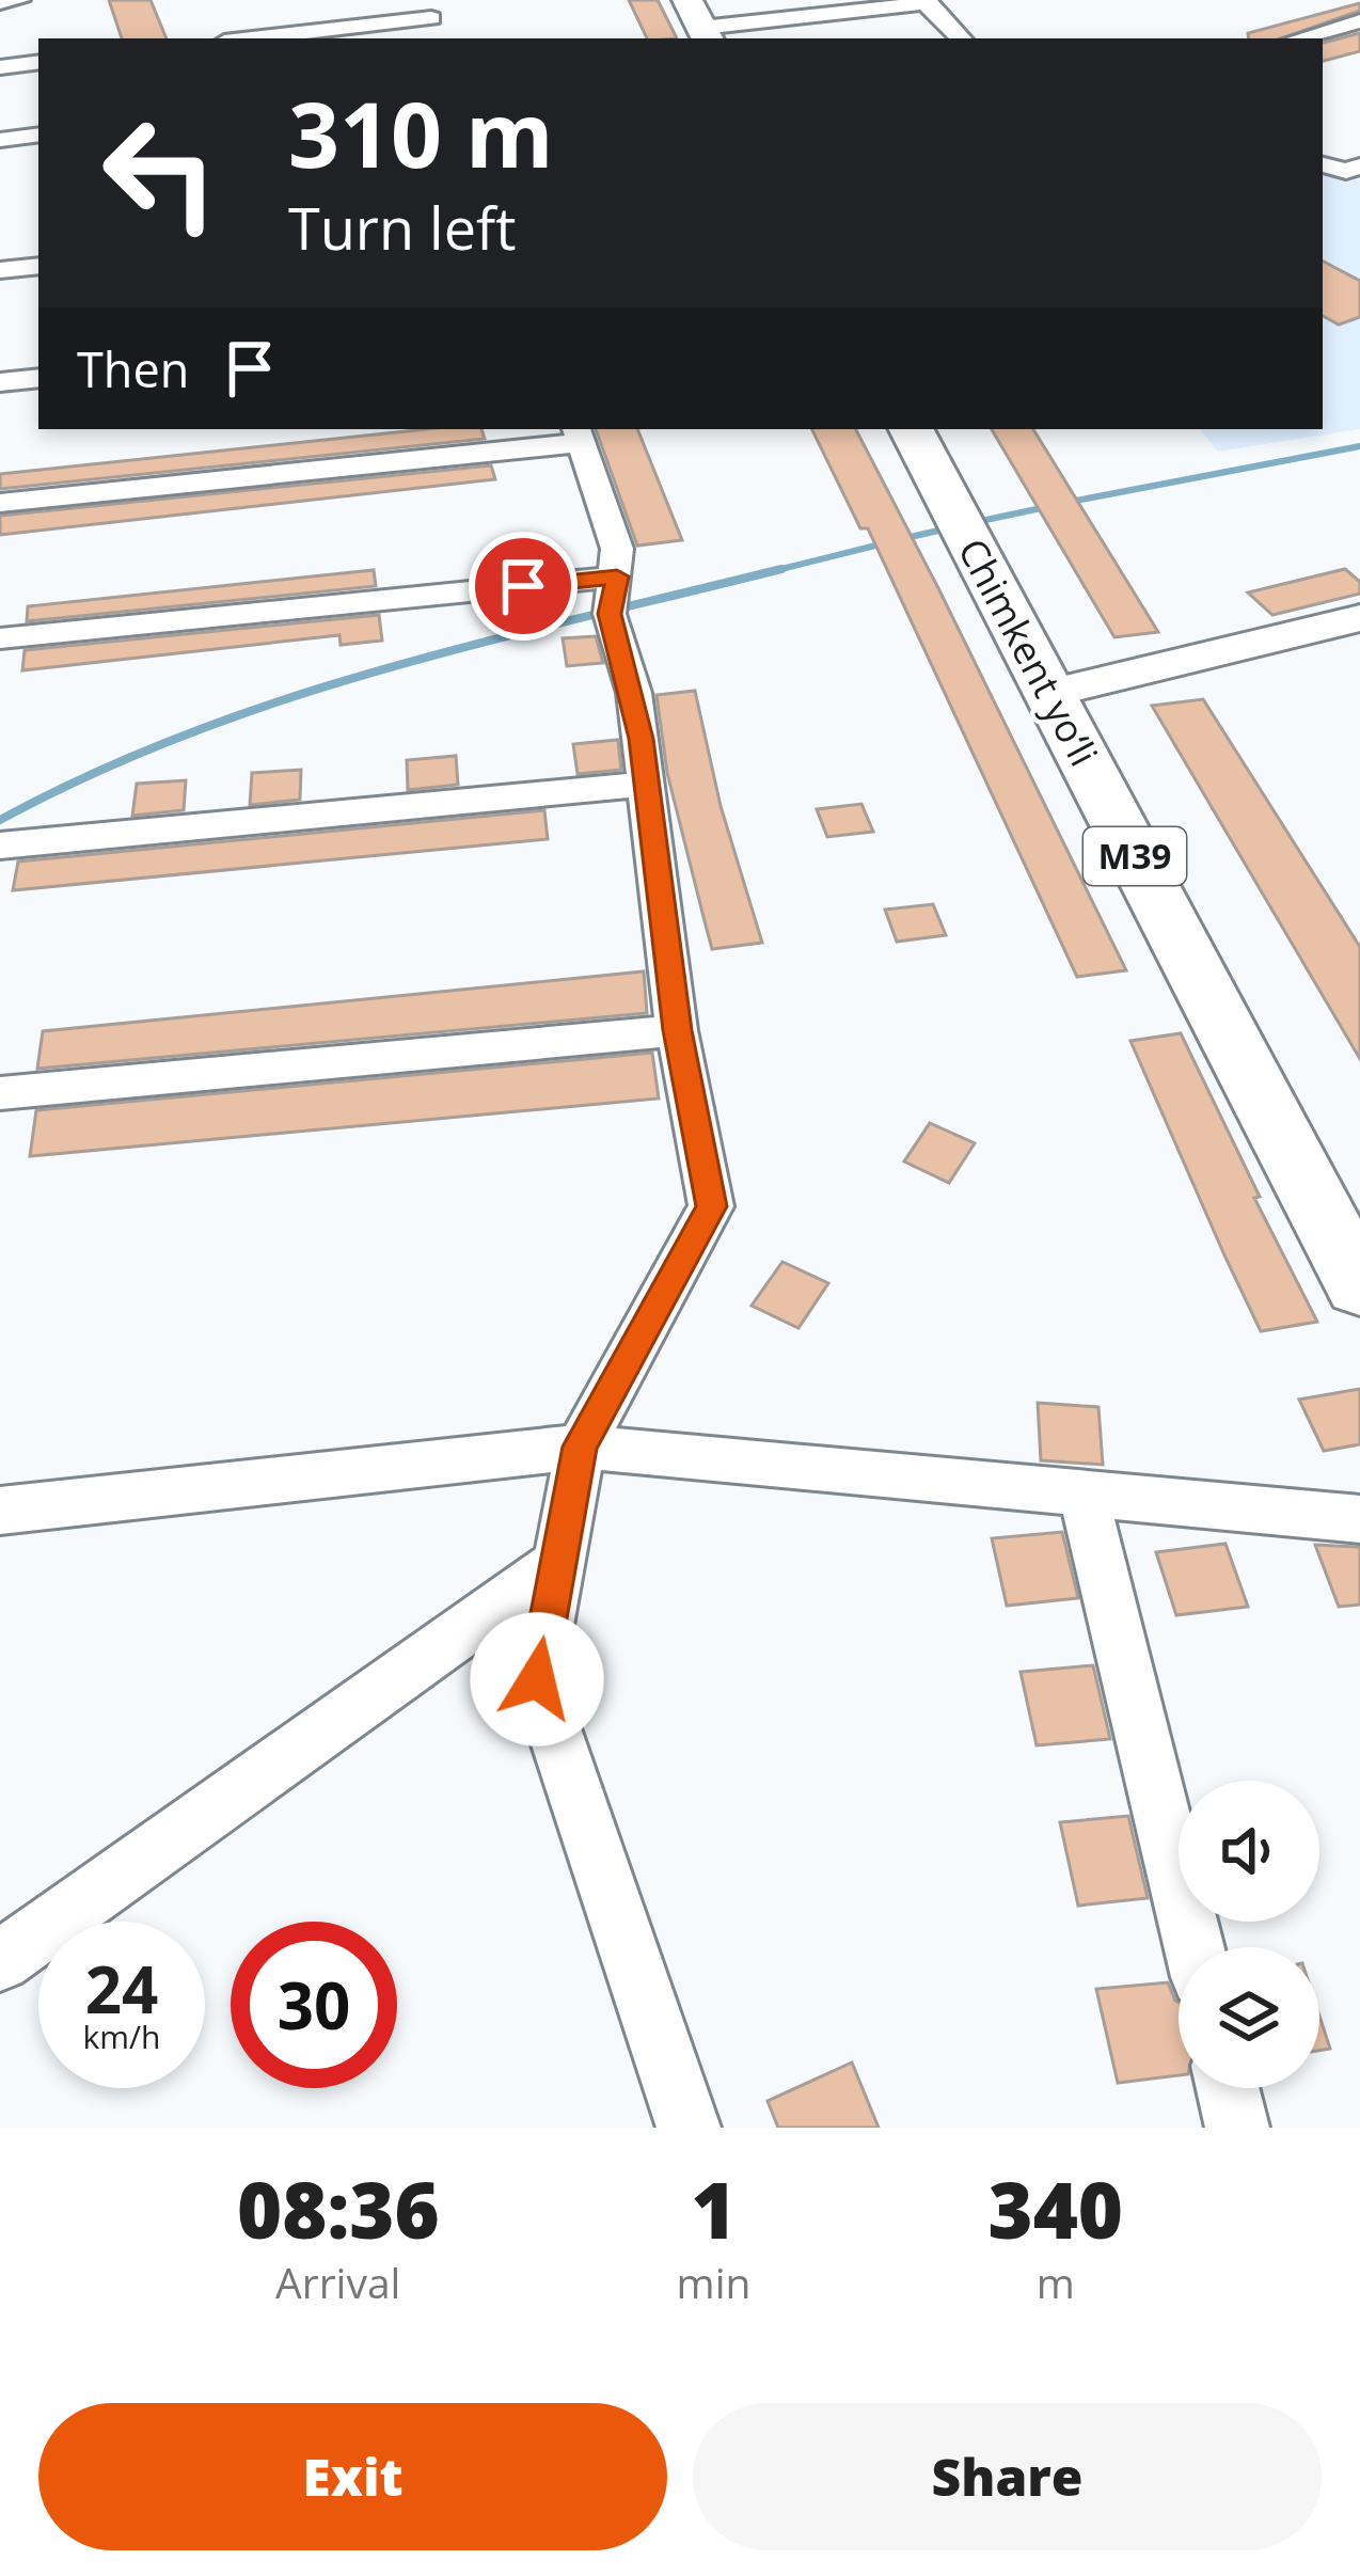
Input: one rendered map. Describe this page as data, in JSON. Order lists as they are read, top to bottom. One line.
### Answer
{"streets":{"highway":["Chimkent yo‘li","M39"]},"page":{"turn":["310 m","Turn left"],"then":"Then","speed":"24 km/h","limit":"30","eta":["08:36","Arrival","1","min","340","m"],"buttons":["Exit","Share"]}}
